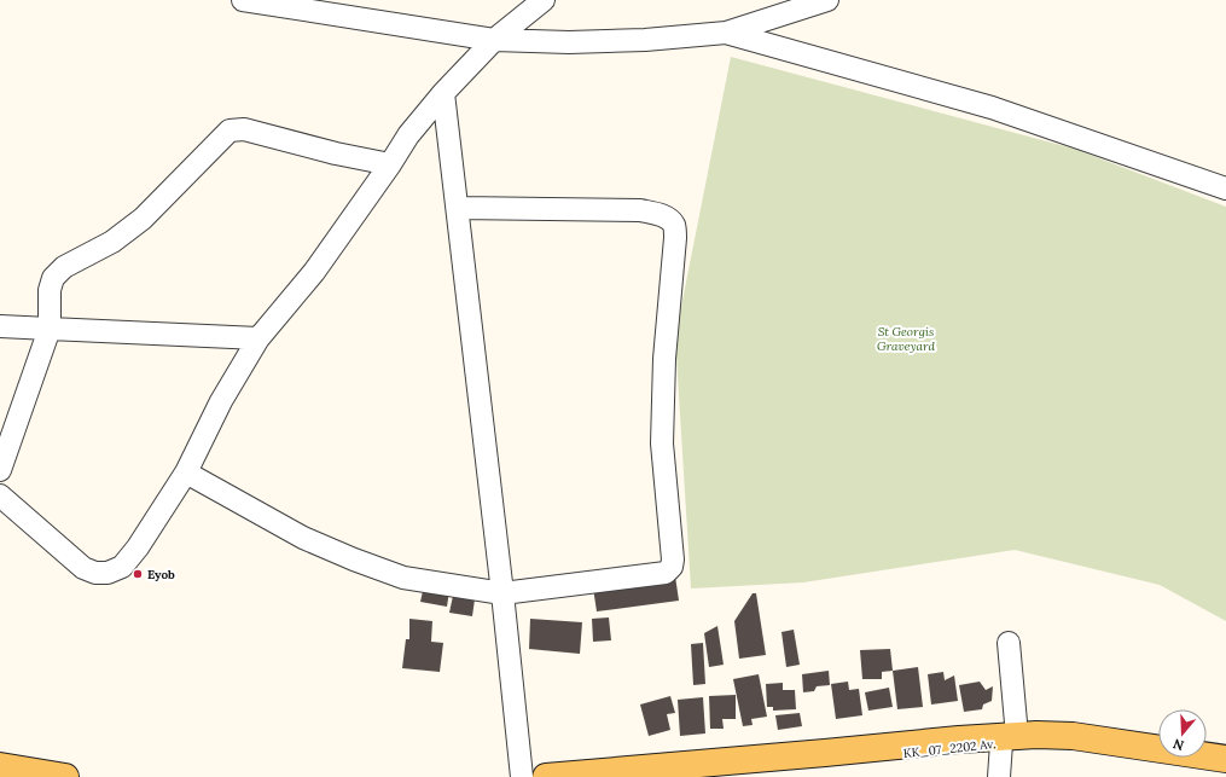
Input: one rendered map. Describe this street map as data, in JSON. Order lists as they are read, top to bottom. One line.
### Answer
{"streets":{"main road":["KK_07_2202 Av."]},"parks":["St Georgis Graveyard"],"places":["Eyob"],"north":"bottom"}
